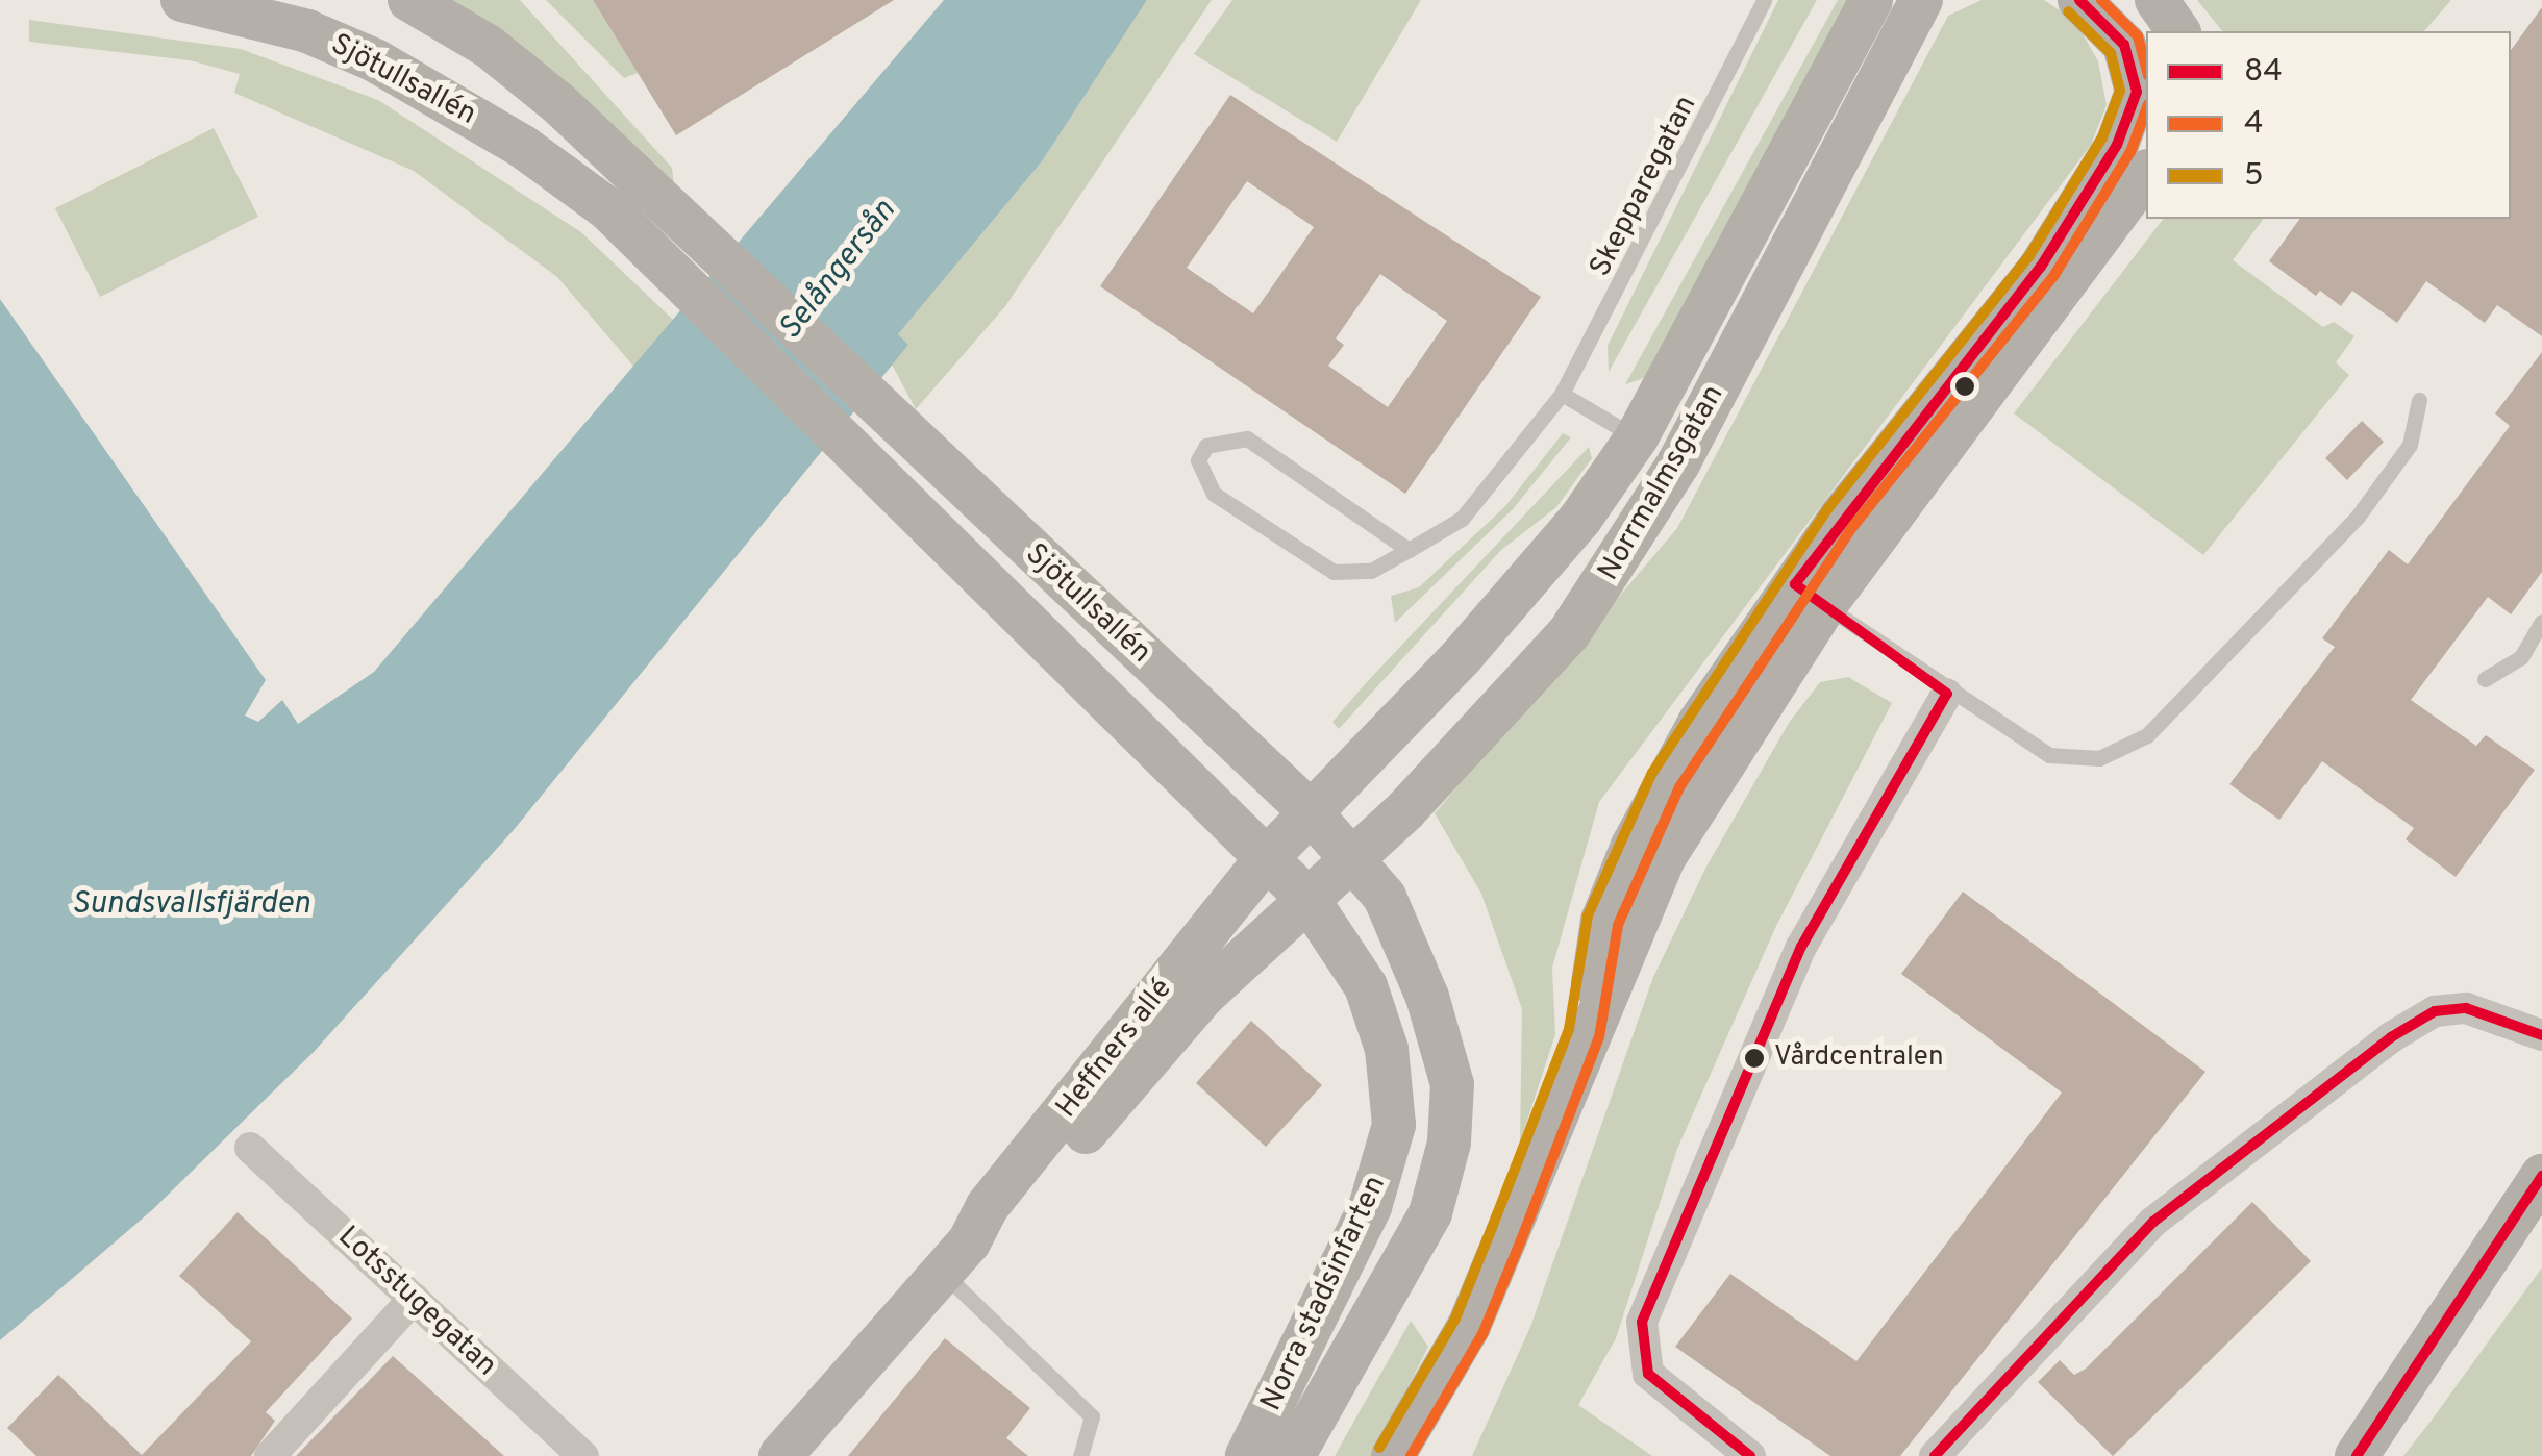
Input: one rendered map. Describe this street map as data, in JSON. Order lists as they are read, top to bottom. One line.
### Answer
{"streets":{"main road":["Sjötullsallén","Norrmalmsgatan","Heffners allé","Norra stadsinfarten"],"street":["Lotsstugegatan"],"lane":["Skepparegatan"]},"crossings":[["Sjötullsallén","Norrmalmsgatan"],["Sjötullsallén","Heffners allé"],["Sjötullsallén","Norra stadsinfarten"],["Norrmalmsgatan","Heffners allé"],["Norrmalmsgatan","Norra stadsinfarten"],["Heffners allé","Norra stadsinfarten"]],"water":["Selångersån","Sundsvallsfjärden"],"places":["Vårdcentralen"],"lines":["transit line 84","transit line 4","transit line 5"],"legend":["84","4","5"]}
